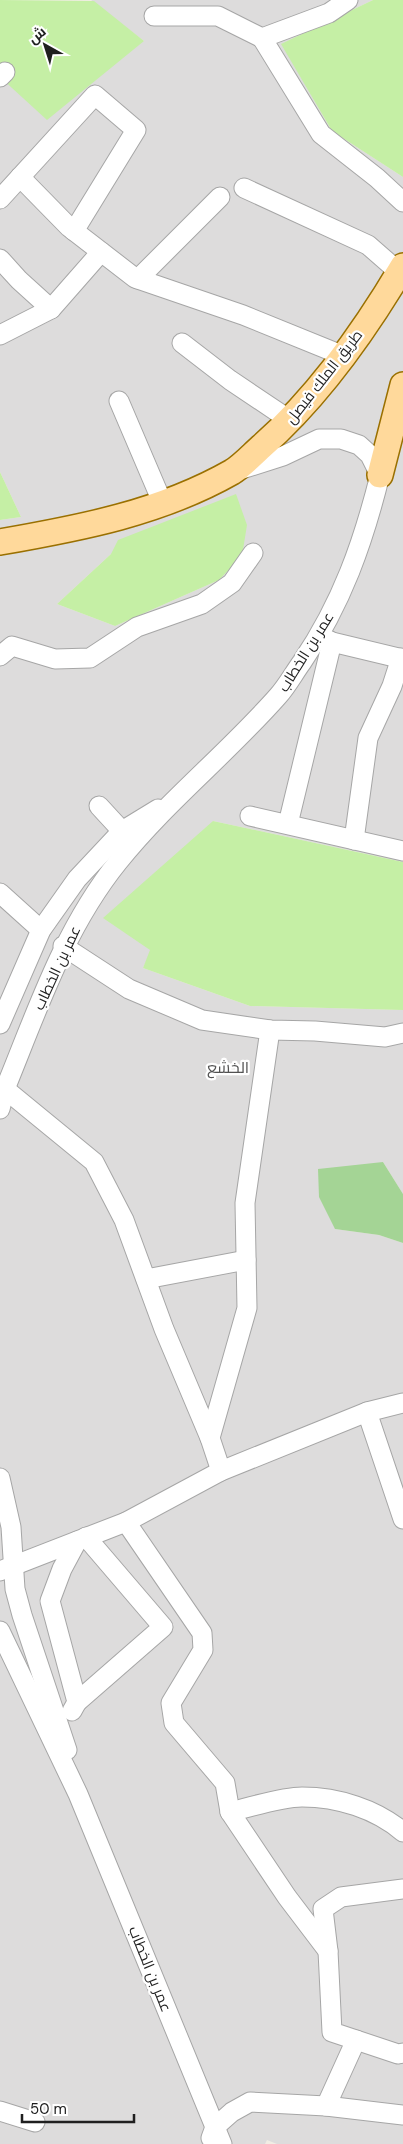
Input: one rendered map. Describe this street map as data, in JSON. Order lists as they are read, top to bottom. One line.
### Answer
{"streets":{"main road":["طريق الملك فيصل"],"street":["عمر بن الخطاب"]},"districts":["الخشع"],"scale_bar":"50 m","north":"top left"}
